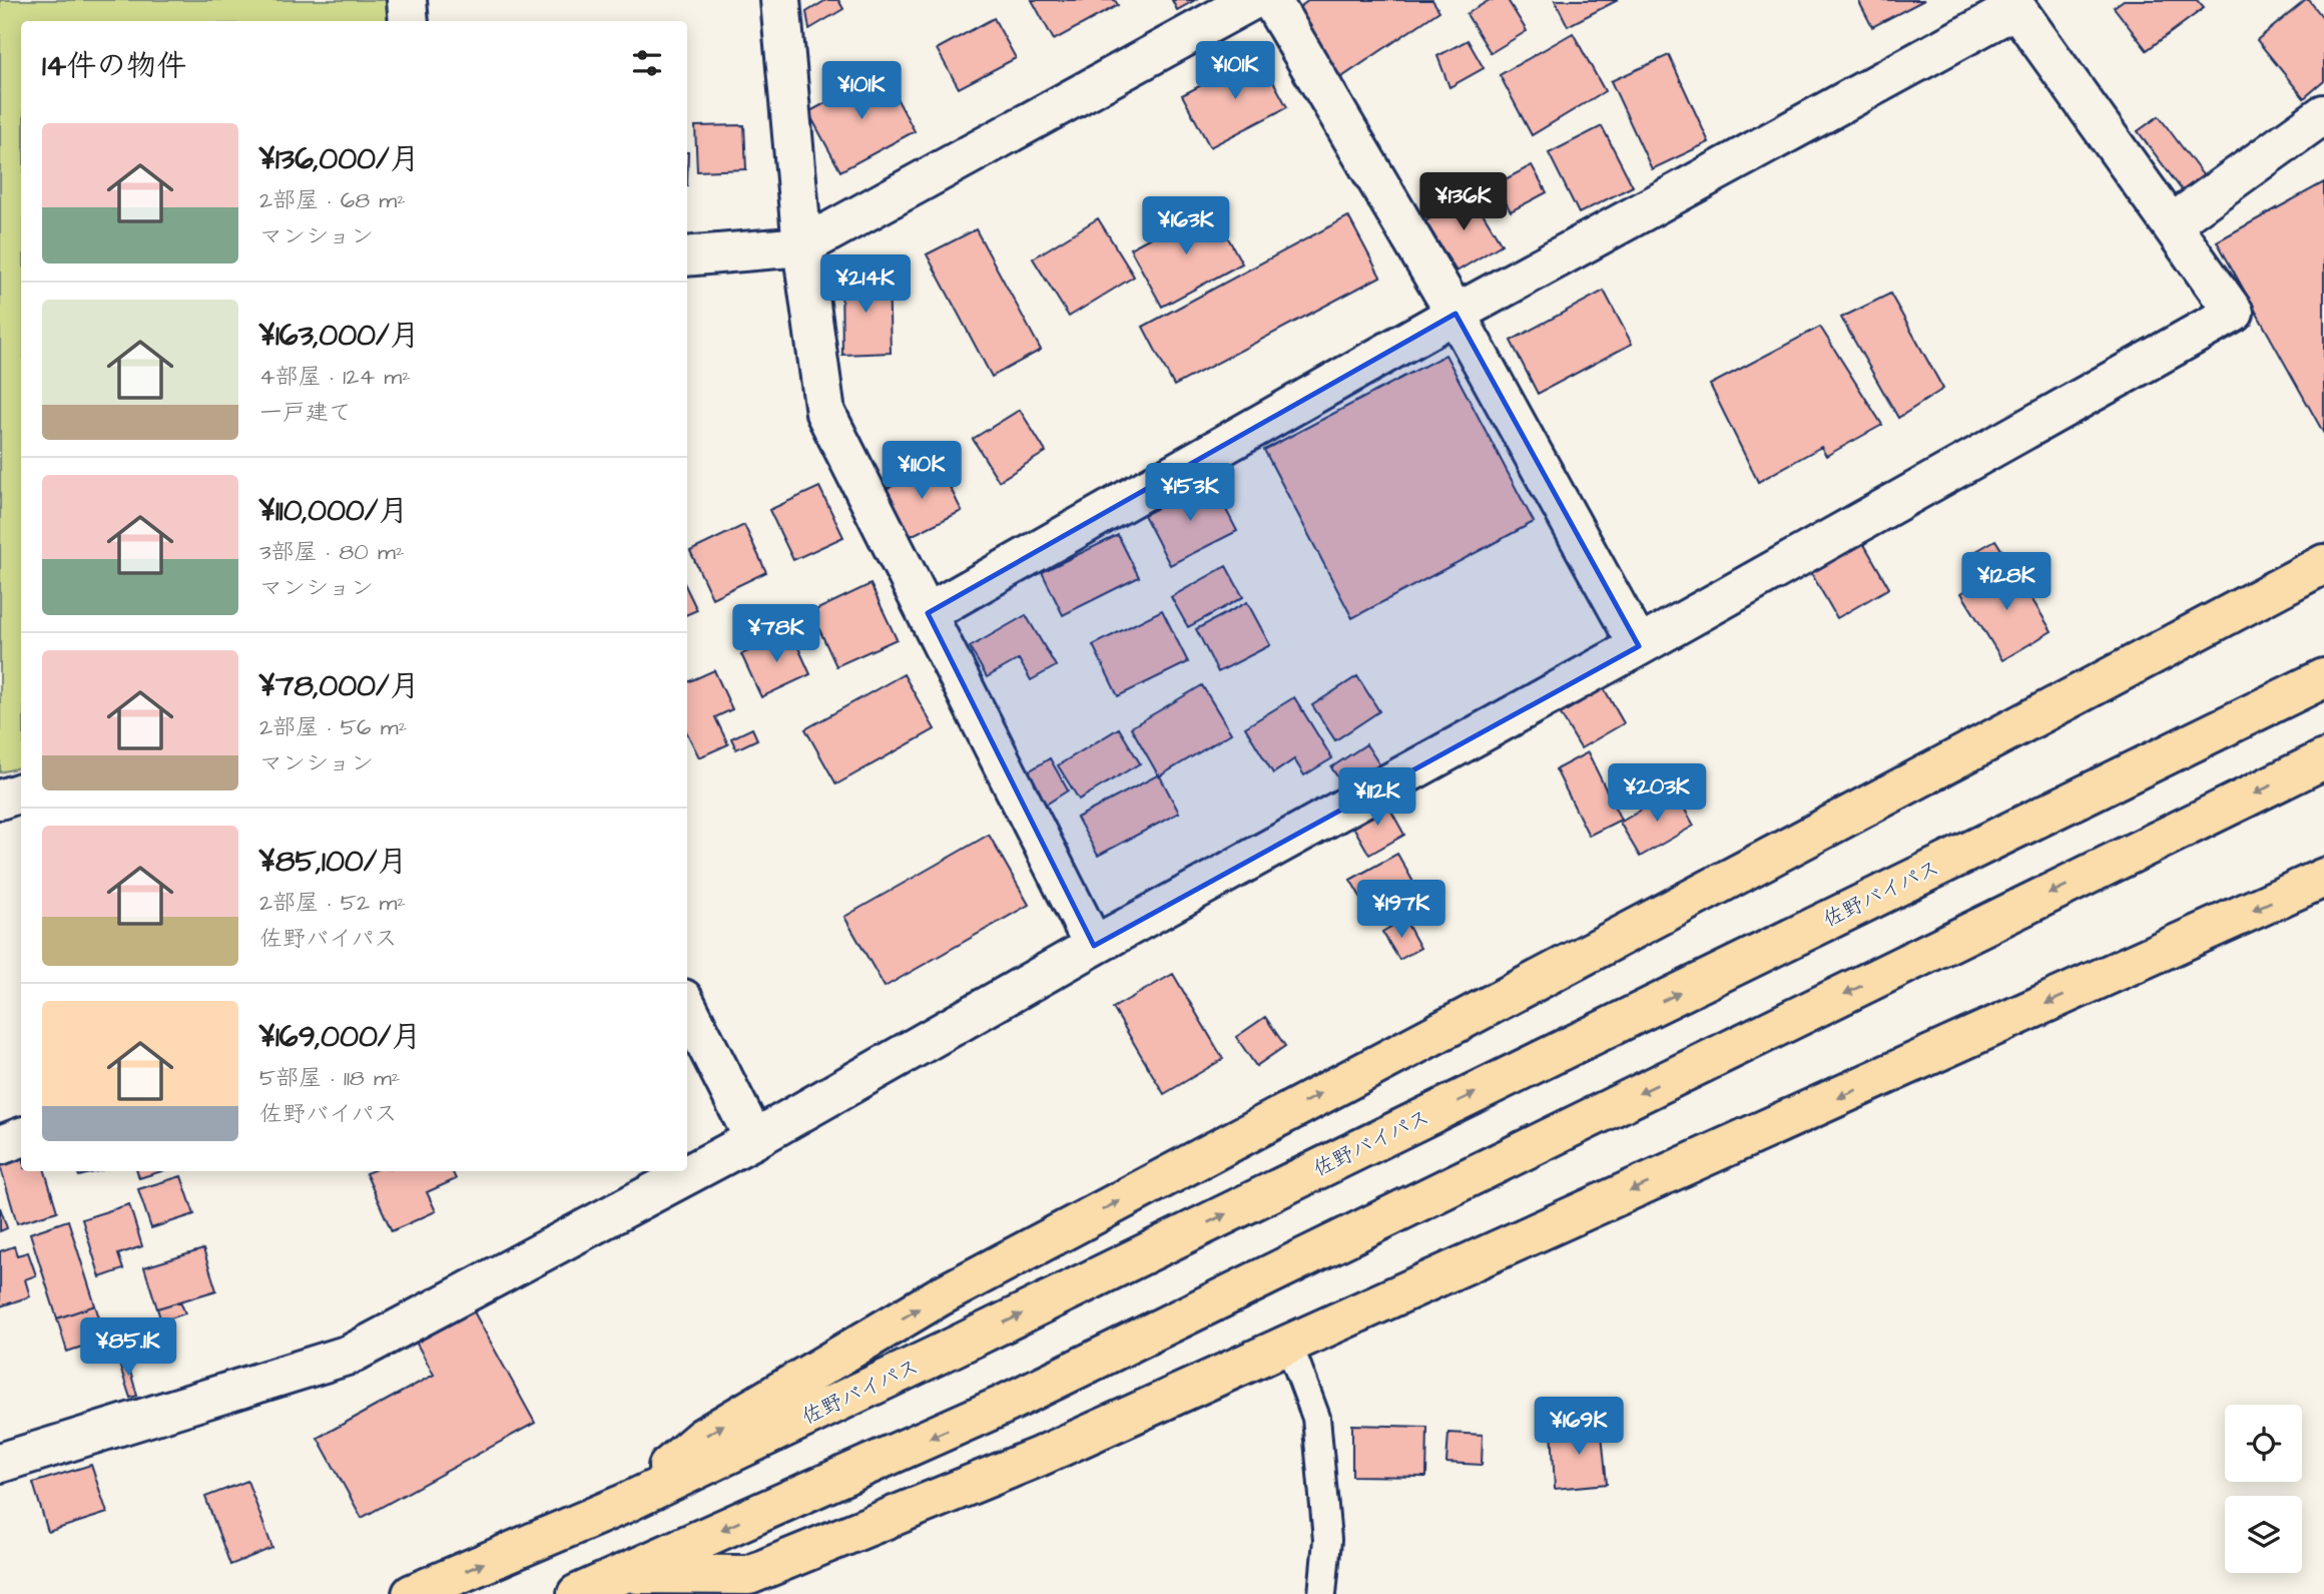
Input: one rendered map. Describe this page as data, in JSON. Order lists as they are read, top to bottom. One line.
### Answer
{"streets":{"highway":["佐野バイパス"]},"page":{"heading":"14件の物件","price":["¥101K","¥101K","¥136K","¥163K","¥214K","¥110K","¥153K","¥128K","¥78K","¥203K","¥112K","¥197K","¥85.1K","¥169K"],"list":[{"name":"¥136,000/月","note":"2部屋 · 68 m² · マンション"},{"name":"¥163,000/月","note":"4部屋 · 124 m² · 一戸建て"},{"name":"¥110,000/月","note":"3部屋 · 80 m² · マンション"},{"name":"¥78,000/月","note":"2部屋 · 56 m² · マンション"},{"name":"¥85,100/月","note":"2部屋 · 52 m² · 佐野バイパス"},{"name":"¥169,000/月","note":"5部屋 · 118 m² · 佐野バイパス"}]}}
